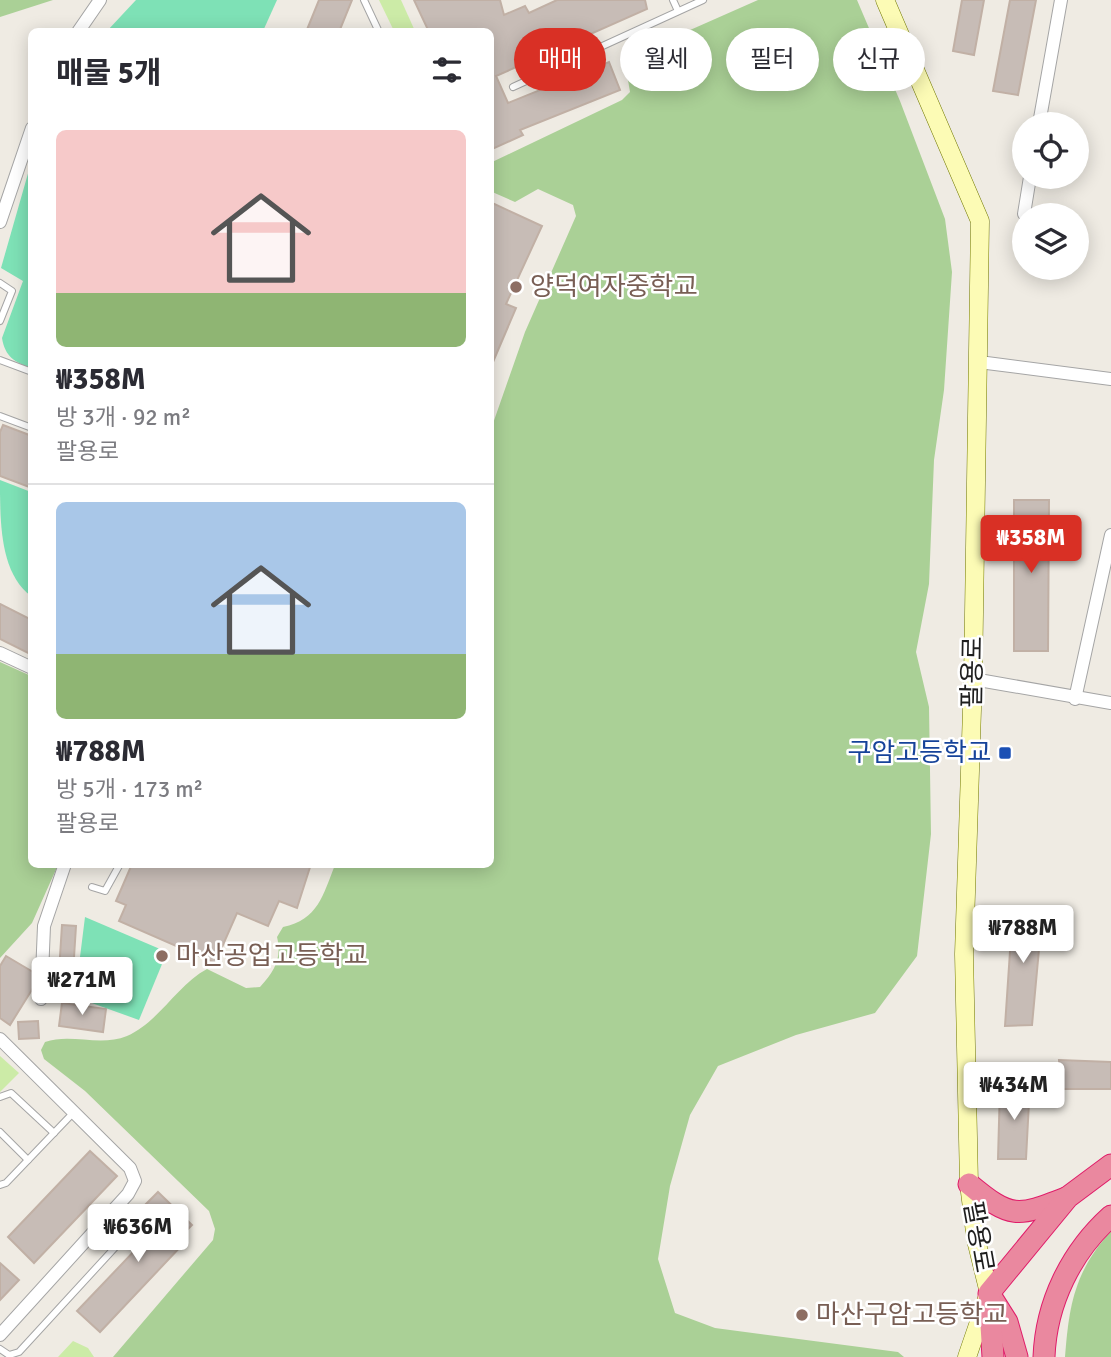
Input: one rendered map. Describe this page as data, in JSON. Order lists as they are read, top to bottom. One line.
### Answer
{"streets":{"main road":["팔용로"]},"places":{"other":["양덕여자중학교","마산공업고등학교","마산구암고등학교"],"transit":["구암고등학교"]},"page":{"chip":["매매","월세","필터","신규"],"heading":"매물 5개","list":[{"name":"₩358M","note":"방 3개 · 92 m² · 팔용로"},{"name":"₩788M","note":"방 5개 · 173 m² · 팔용로"}],"price":["₩358M","₩788M","₩271M","₩434M","₩636M"]}}
